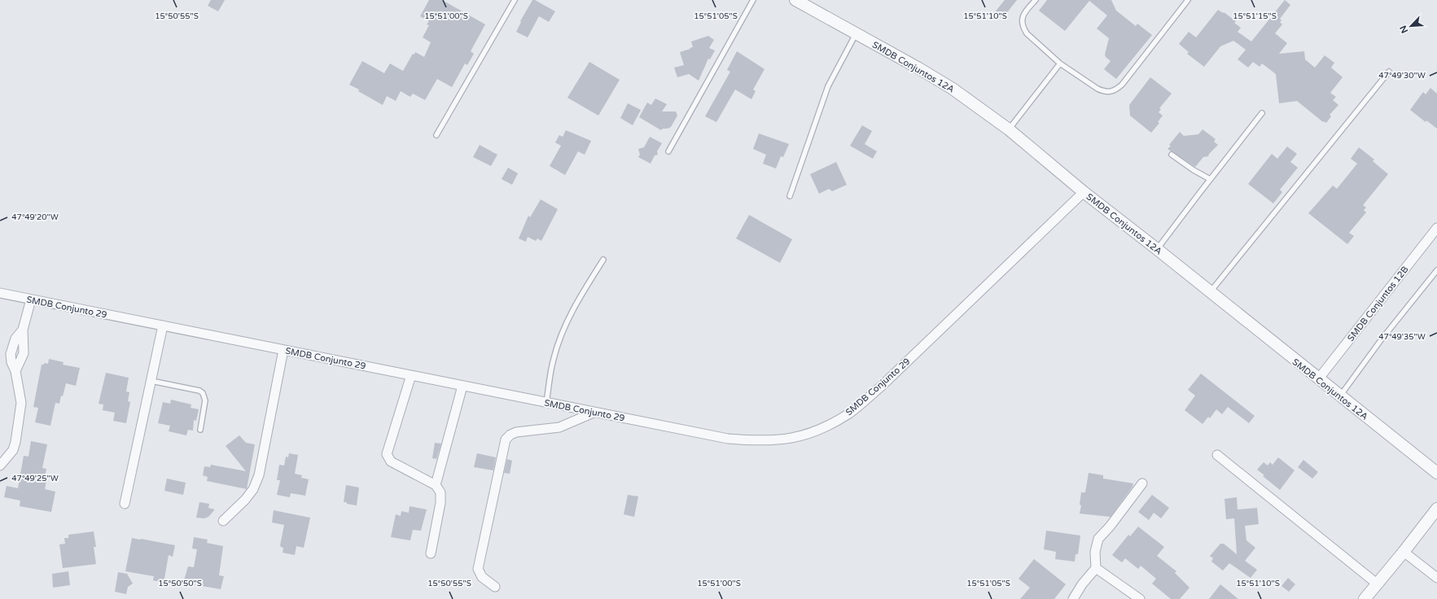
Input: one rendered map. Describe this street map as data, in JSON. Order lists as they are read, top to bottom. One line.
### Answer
{"streets":{"street":["SMDB Conjuntos 12A","SMDB Conjuntos 12B","SMDB Conjunto 29"]},"crossings":[["SMDB Conjuntos 12A","SMDB Conjuntos 12B"],["SMDB Conjuntos 12A","SMDB Conjunto 29"]],"north":"bottom left","coordinates":["15°51'05\"S","15°51'10\"S","15°51'15\"S","15°50'55\"S","15°51'00\"S","47°49'30\"W","47°49'20\"W","47°49'35\"W","47°49'25\"W","15°50'50\"S"]}
